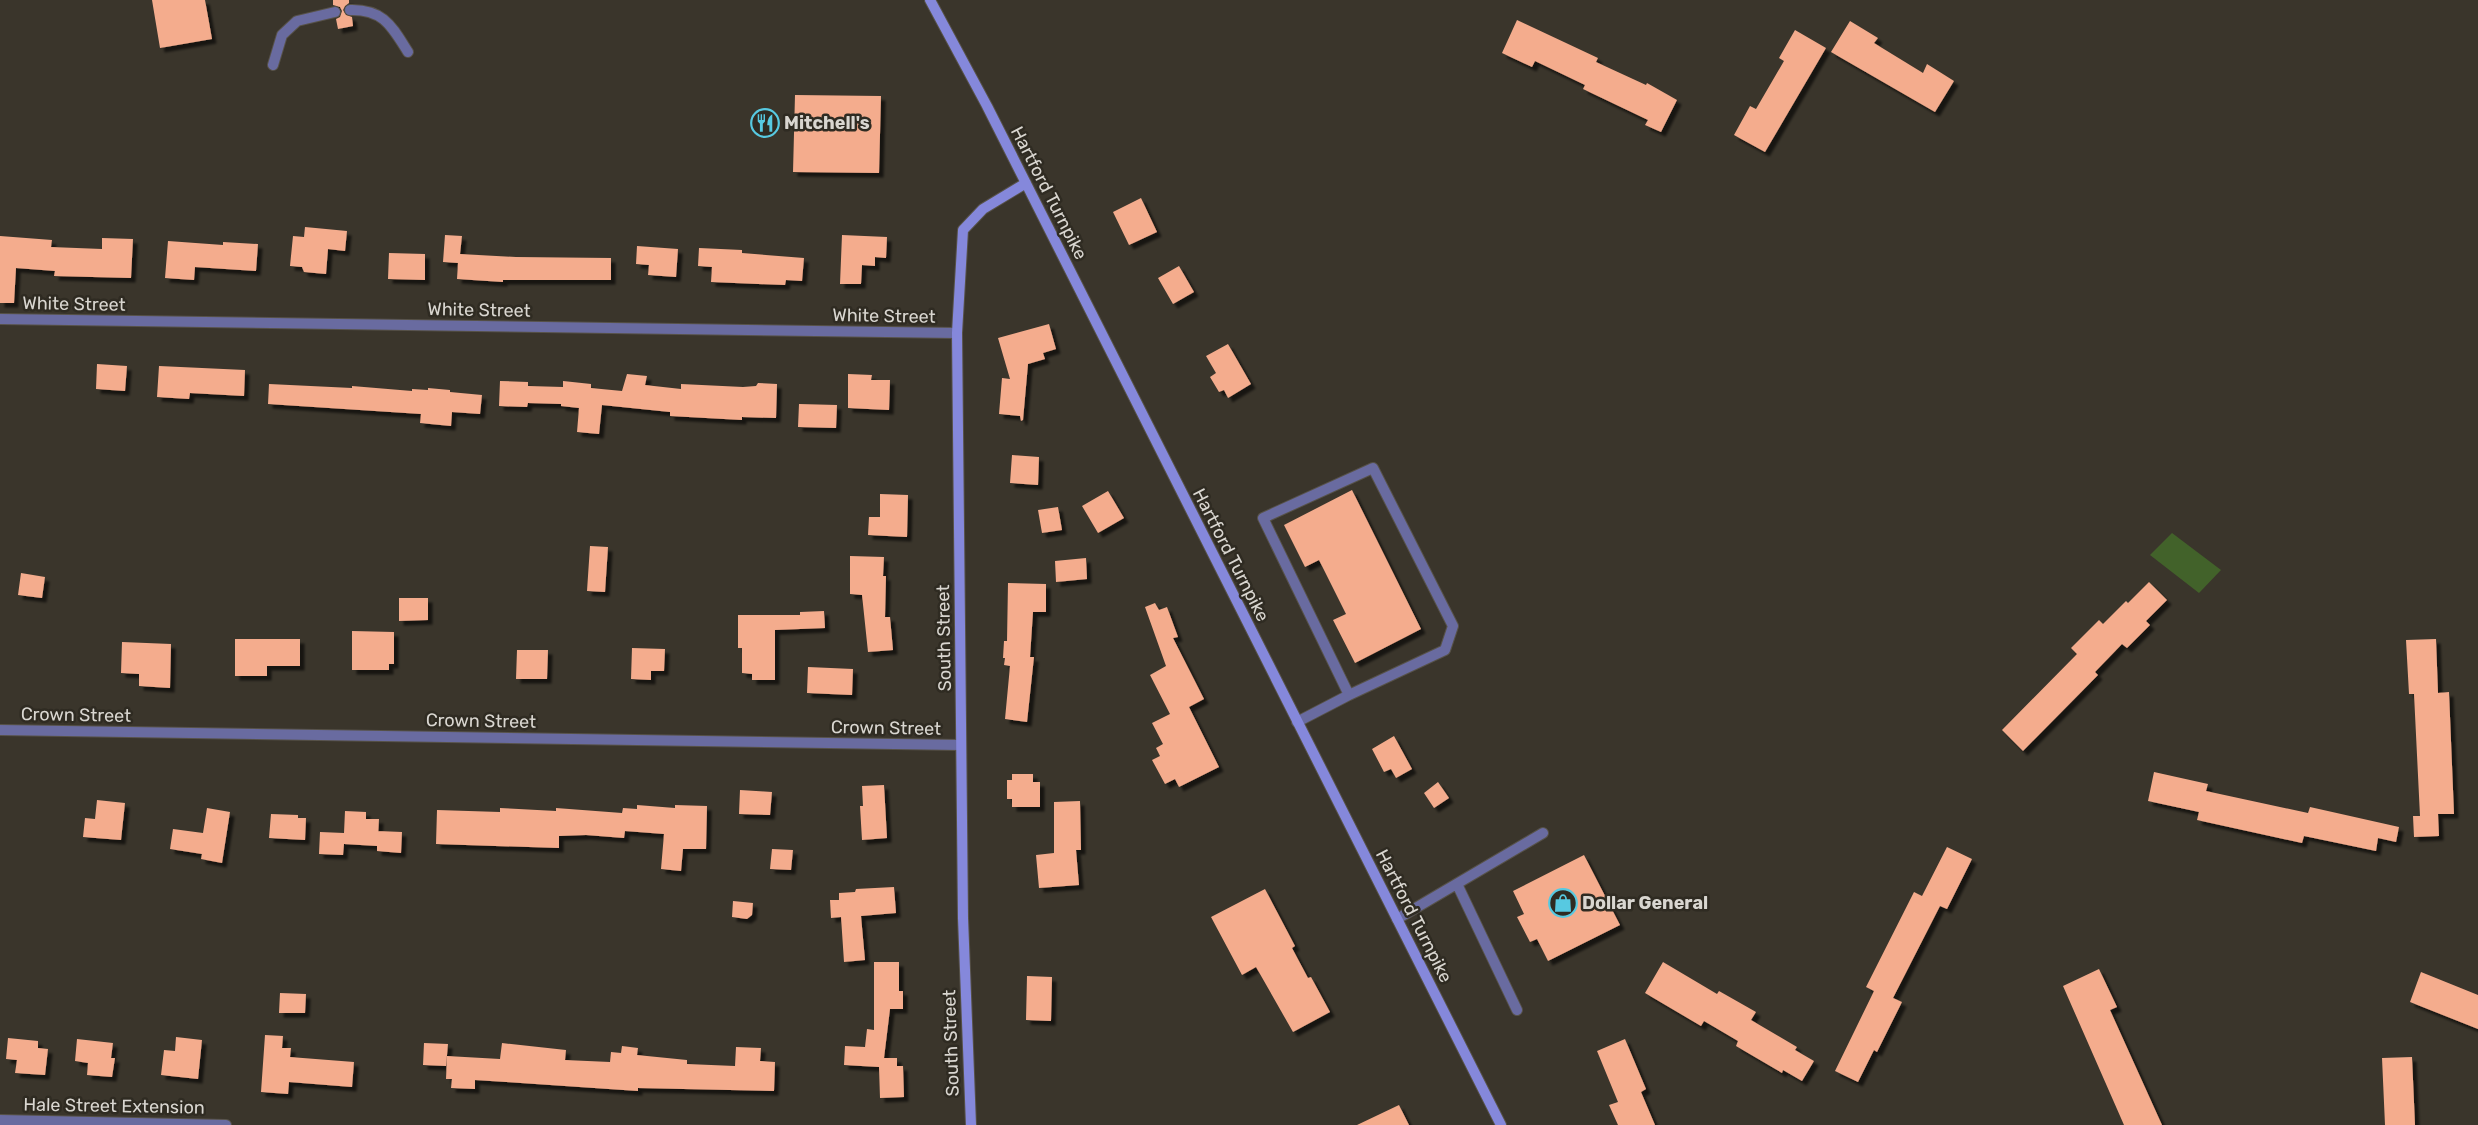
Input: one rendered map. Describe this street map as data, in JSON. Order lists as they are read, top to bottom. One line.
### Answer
{"streets":{"main road":["Hartford Turnpike","South Street"],"street":["White Street","Crown Street","Hale Street Extension"]},"crossings":[["Hartford Turnpike","South Street"],["White Street","South Street"],["South Street","Crown Street"]],"places":{"restaurant":["Mitchell's"],"shop":["Dollar General"]}}
